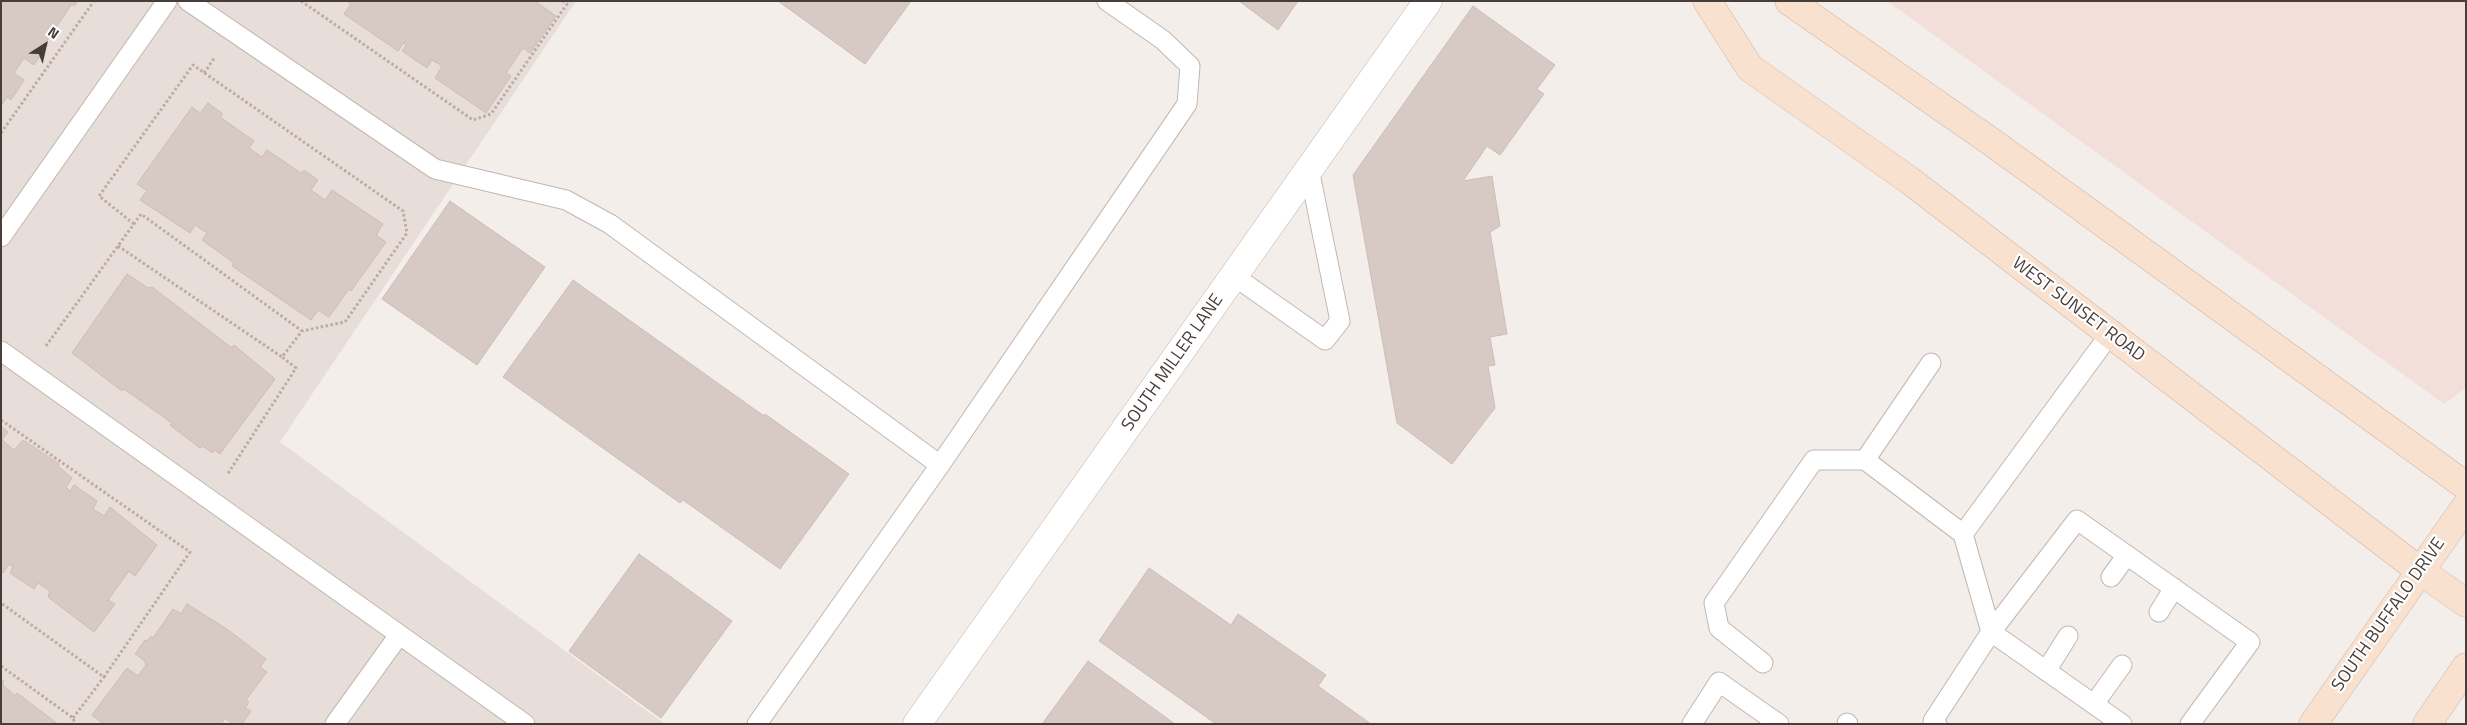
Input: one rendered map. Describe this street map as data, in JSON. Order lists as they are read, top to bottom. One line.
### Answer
{"streets":{"main road":["WEST SUNSET ROAD","SOUTH BUFFALO DRIVE"],"street":["SOUTH MILLER LANE"]},"crossings":[["WEST SUNSET ROAD","SOUTH BUFFALO DRIVE"]],"north":"top right"}
